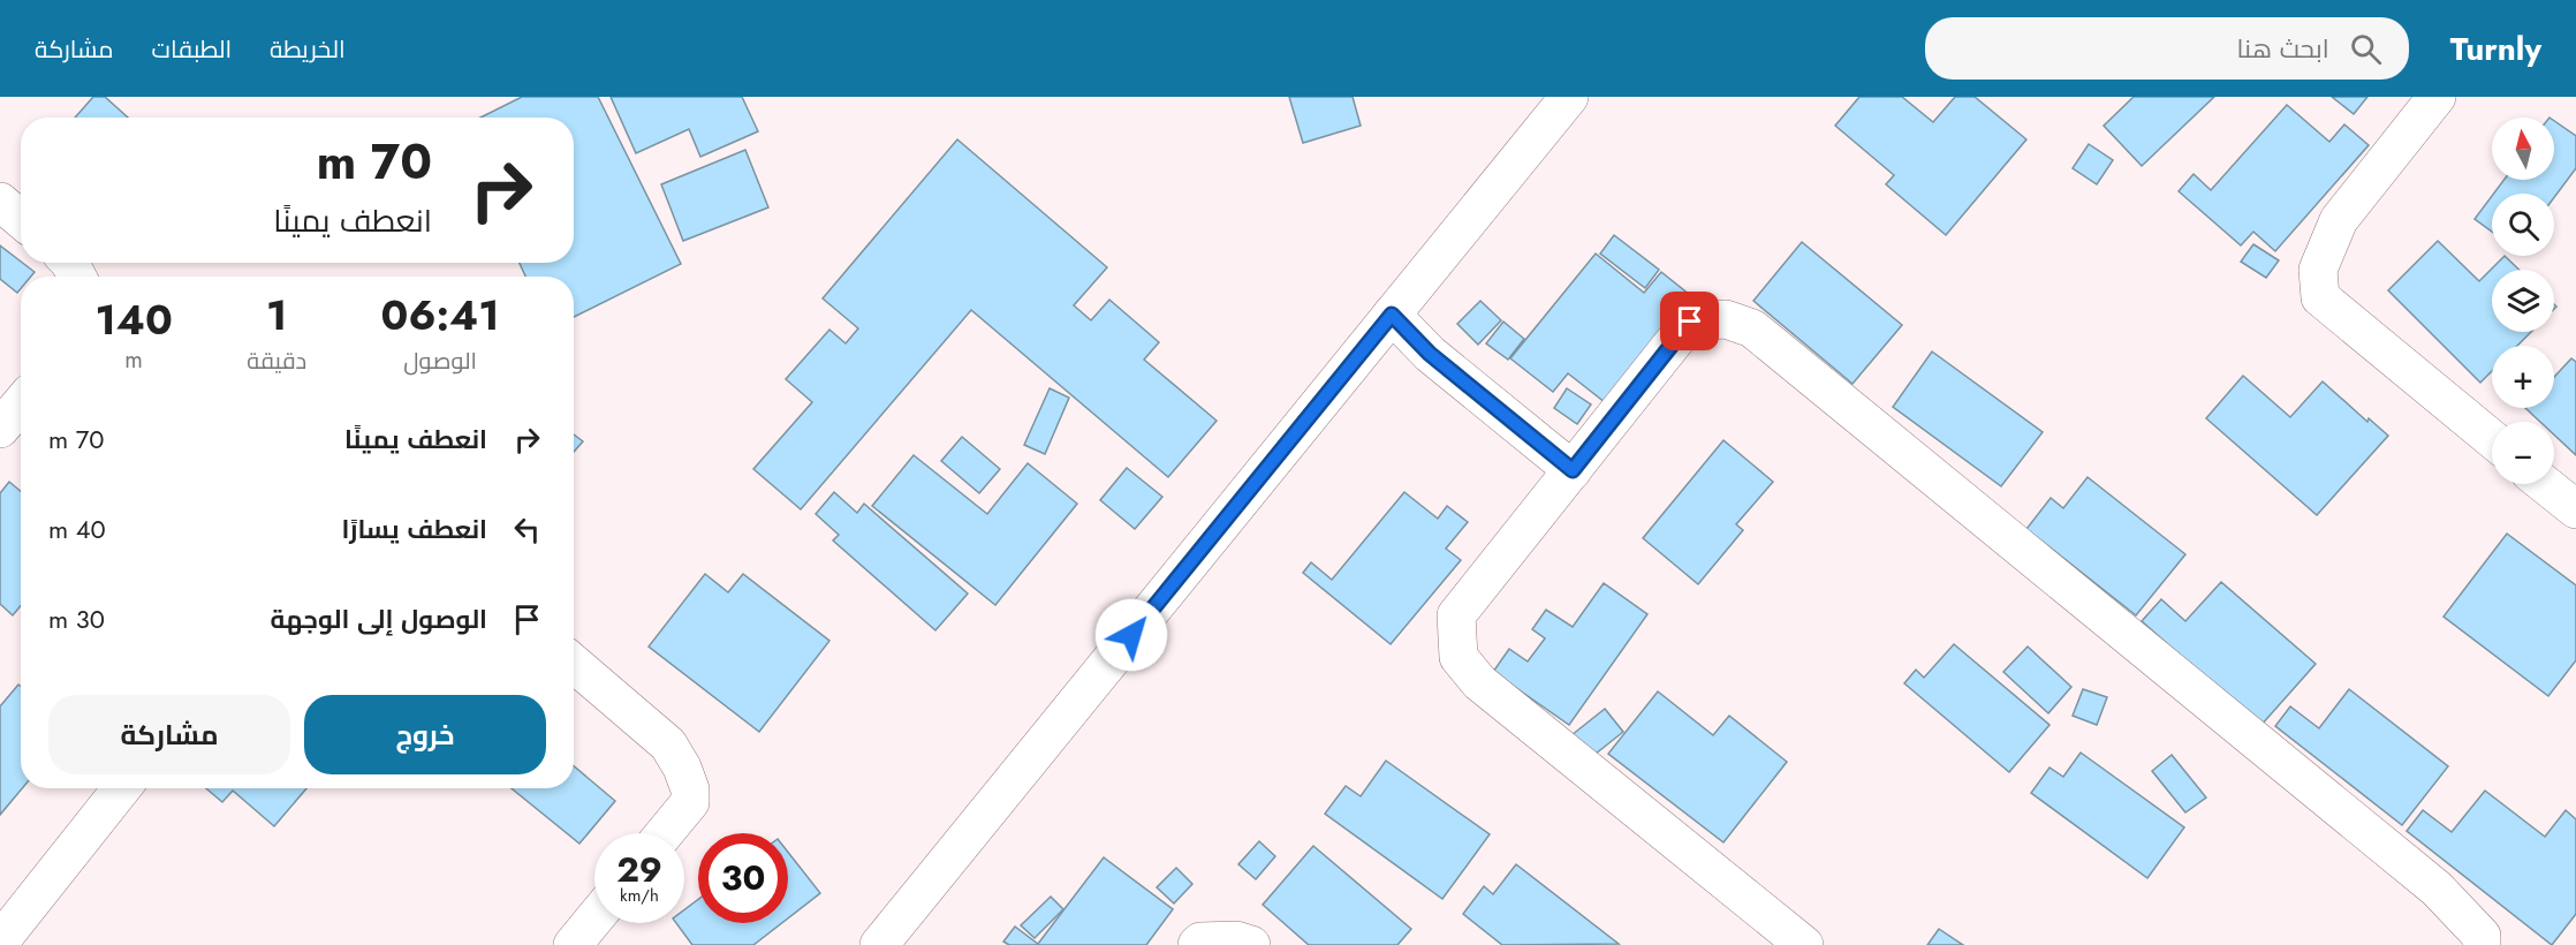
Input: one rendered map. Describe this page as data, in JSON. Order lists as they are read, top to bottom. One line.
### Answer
{"north":"top","page":{"header":"Turnly","search":"ابحث هنا","nav":["الخريطة","الطبقات","مشاركة"],"map_buttons":["+","−"],"turn":["70 m","انعطف يمينًا"],"eta":["06:41","الوصول","1","دقيقة","140","m"],"list":[{"name":"انعطف يمينًا","value":"70 m"},{"name":"انعطف يسارًا","value":"40 m"},{"name":"الوصول إلى الوجهة","value":"30 m"}],"buttons":["خروج","مشاركة"],"speed":"29 km/h","limit":"30"}}
